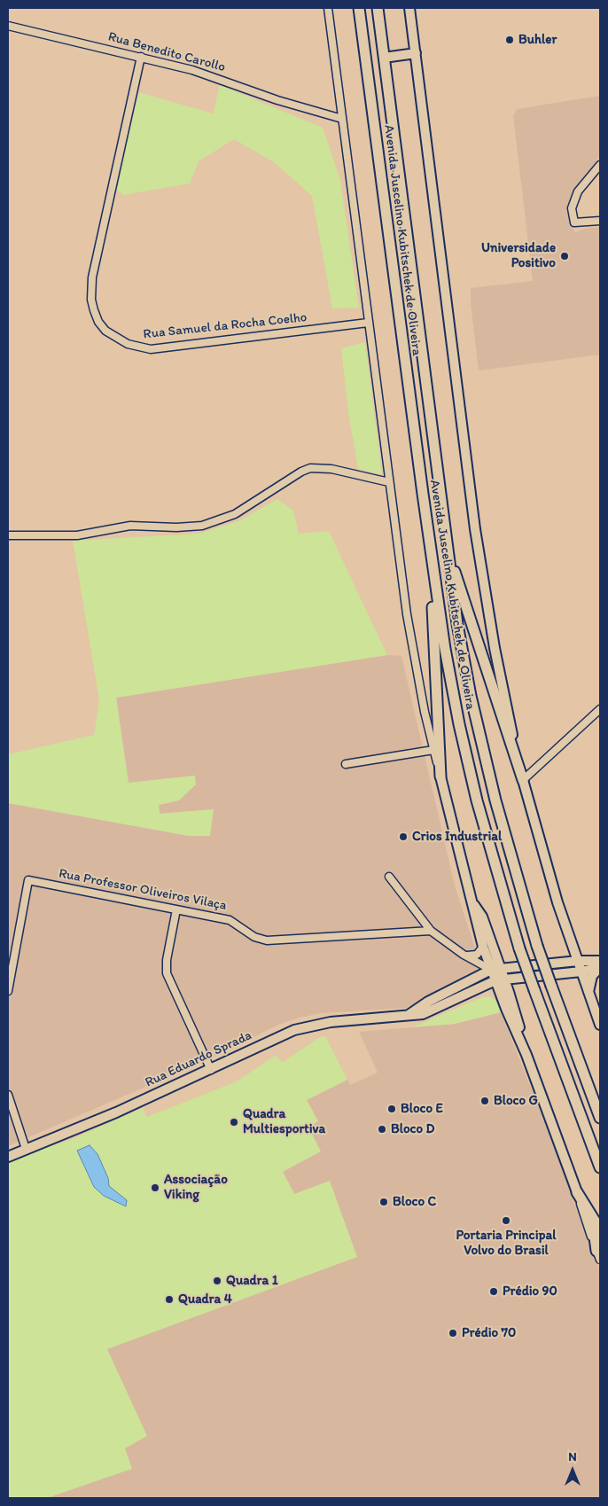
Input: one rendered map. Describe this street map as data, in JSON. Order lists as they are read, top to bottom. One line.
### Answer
{"streets":{"highway":["Avenida Juscelino Kubitschek de Oliveira"],"main road":["Rua Eduardo Sprada"],"street":["Rua Benedito Carollo","Rua Samuel da Rocha Coelho","Rua Professor Oliveiros Vilaça"]},"crossings":[["Rua Benedito Carollo","Rua Samuel da Rocha Coelho"]],"places":["Buhler","Universidade Positivo","Crios Industrial","Bloco G","Bloco E","Quadra Multiesportiva","Bloco D","Associação Viking","Bloco C","Portaria Principal Volvo do Brasil","Quadra 1","Prédio 90","Quadra 4","Prédio 70"],"north":"top"}
